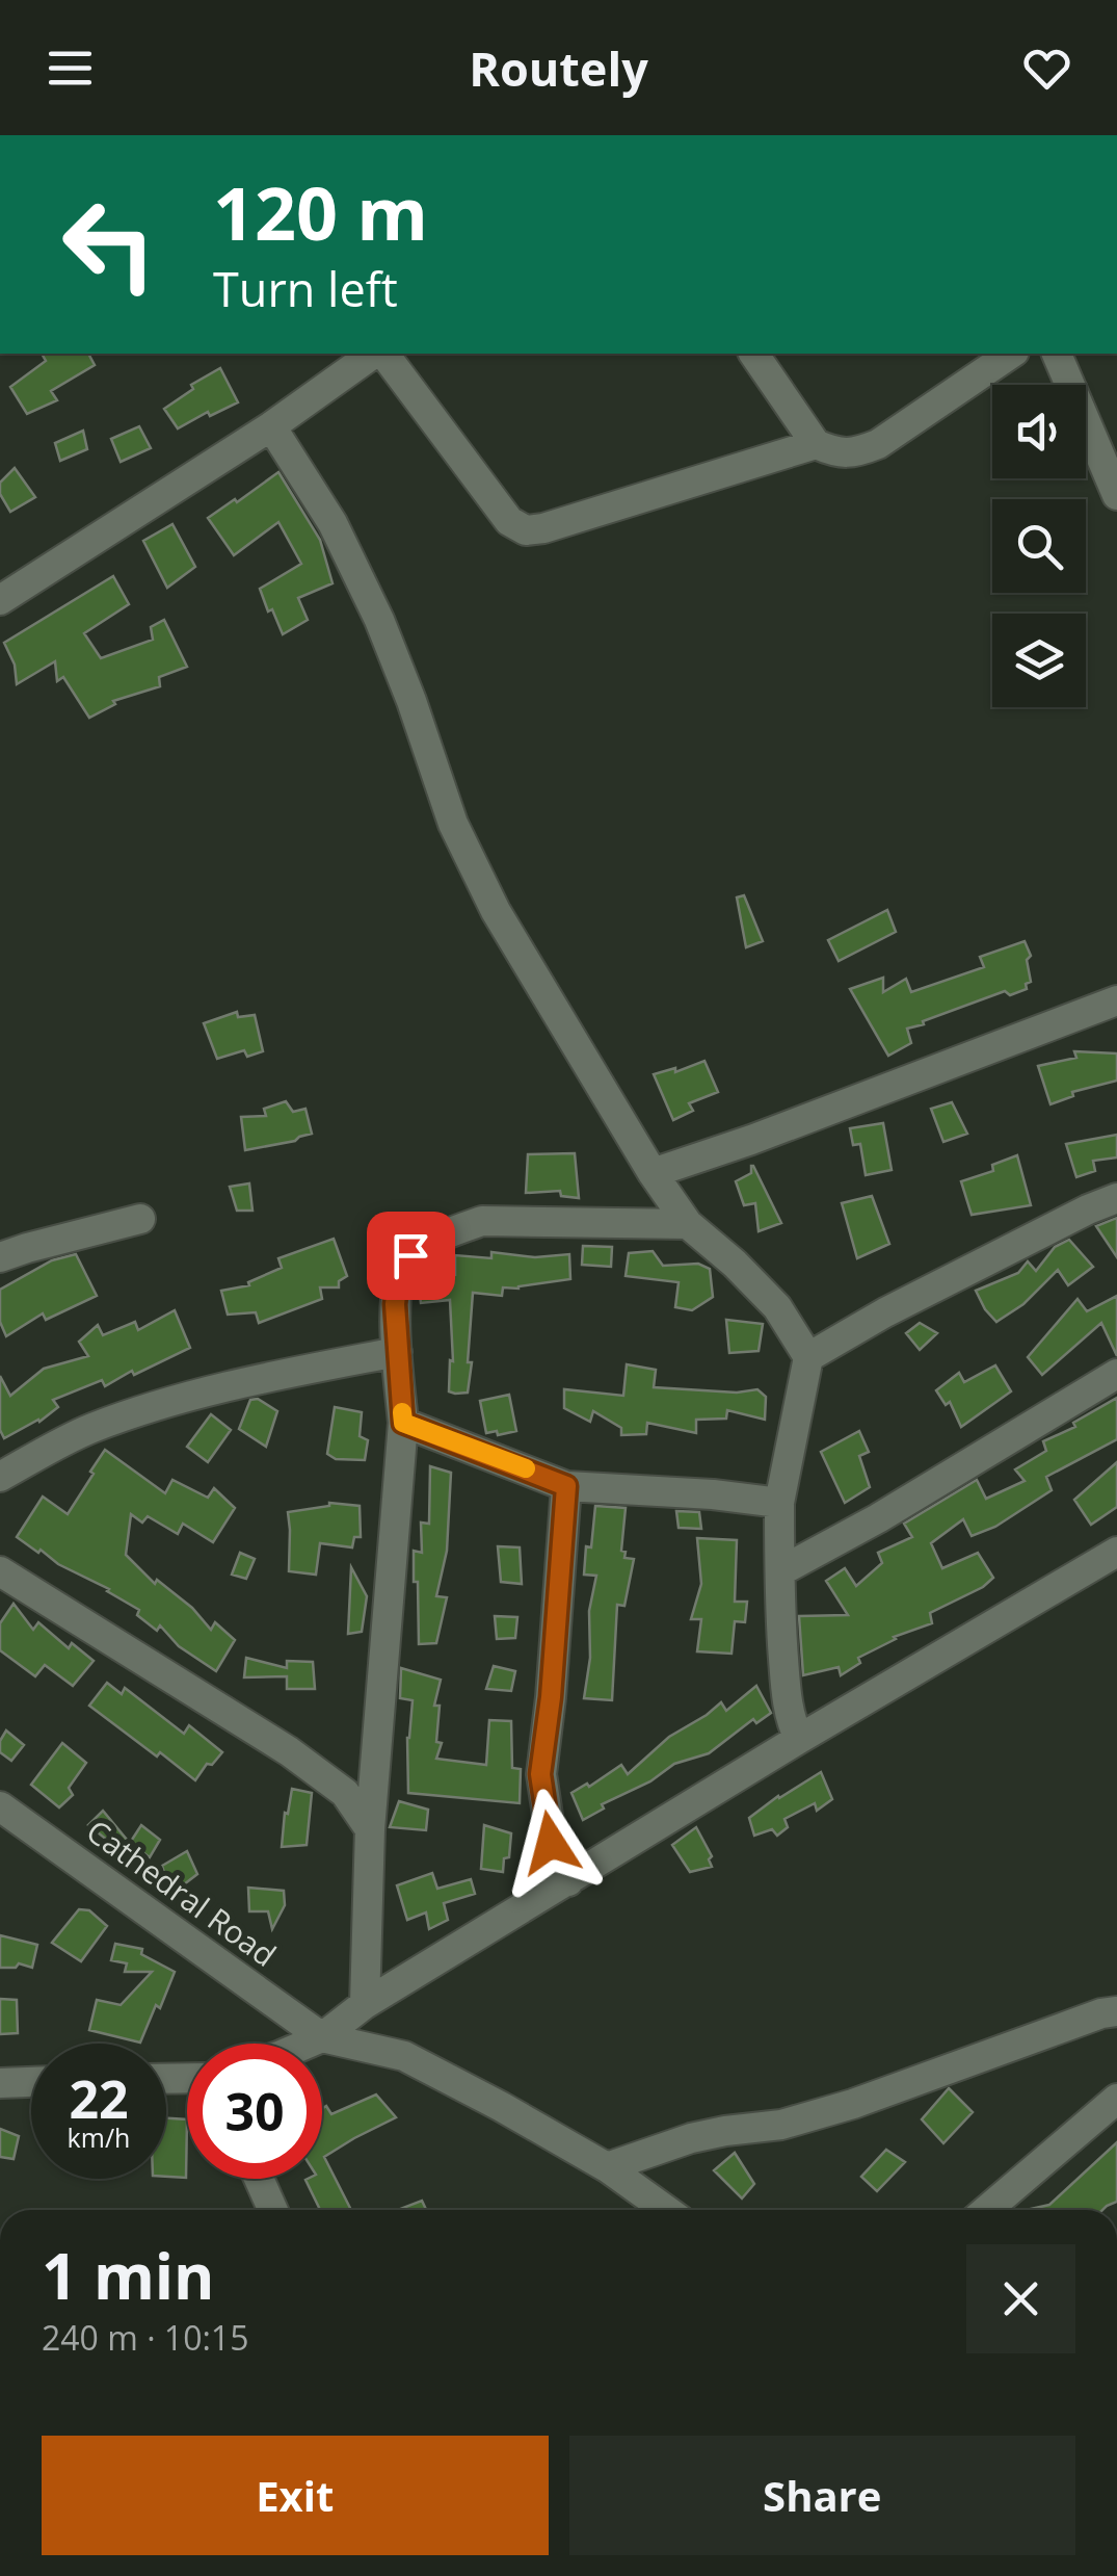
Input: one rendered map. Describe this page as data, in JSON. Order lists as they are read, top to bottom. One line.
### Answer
{"streets":{"street":["Cathedral Road"]},"page":{"header":"Routely","turn":["120 m","Turn left"],"speed":"22 km/h","limit":"30","heading":["1 min","240 m · 10:15"],"buttons":["Exit","Share"]}}
